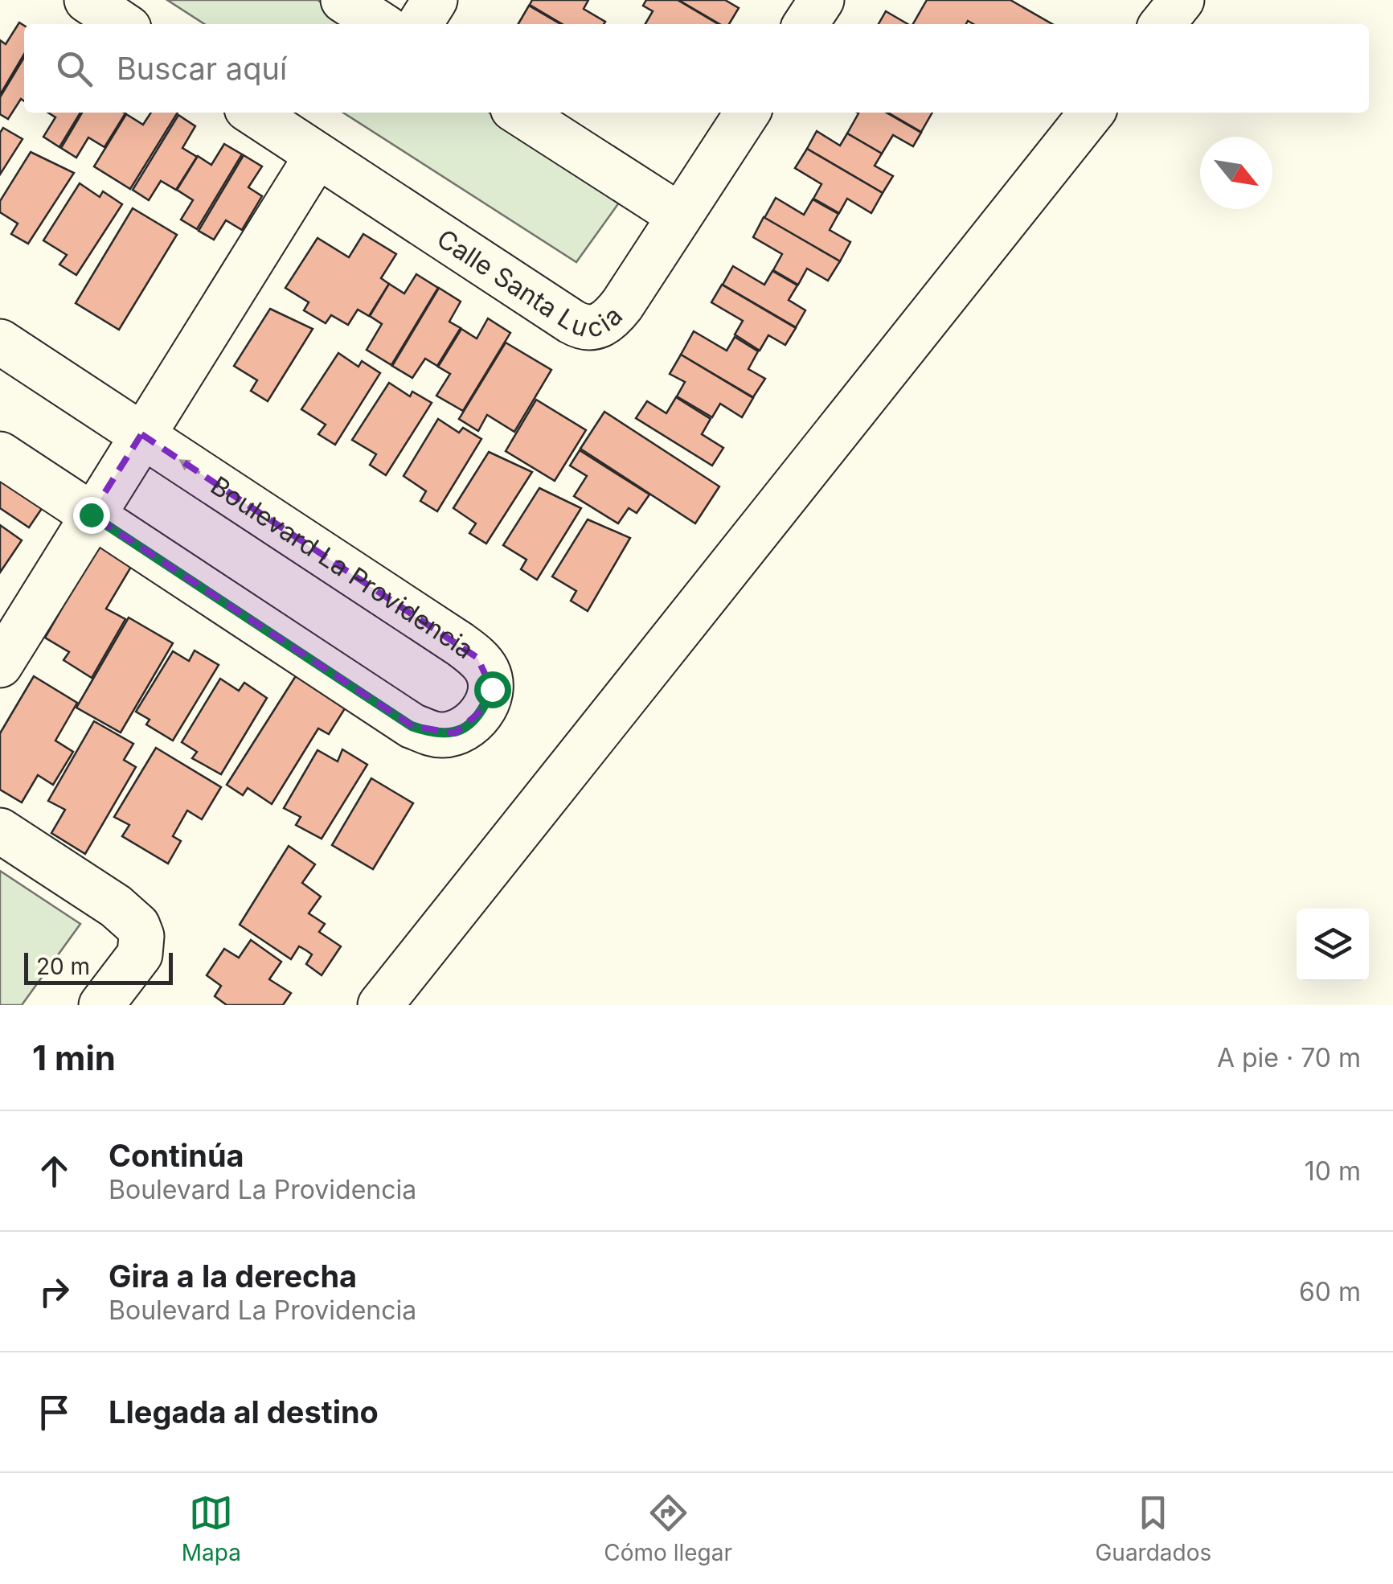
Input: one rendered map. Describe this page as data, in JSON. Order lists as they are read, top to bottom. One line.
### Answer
{"streets":{"street":["Calle Santa Lucia","Boulevard La Providencia"]},"scale_bar":"20 m","north":"bottom right","page":{"search":"Buscar aquí","scale":"20 m","heading":["1 min","A pie · 70 m"],"list":[["Continúa","Boulevard La Providencia","10 m"],["Gira a la derecha","Boulevard La Providencia","60 m"],"Llegada al destino"],"nav":["Mapa","Cómo llegar","Guardados"]}}
